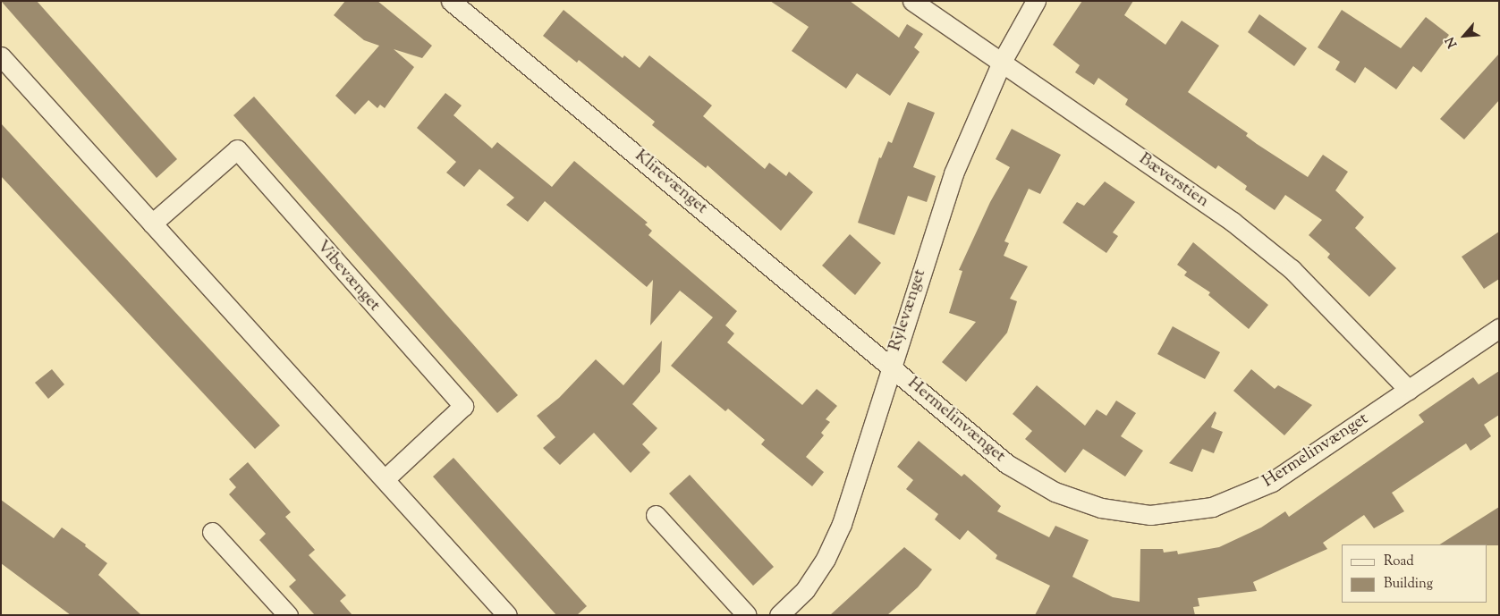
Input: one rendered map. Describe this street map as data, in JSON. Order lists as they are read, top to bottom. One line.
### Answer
{"streets":{"street":["Bæverstien","Klirevænget","Vibevænget","Rylevænget","Hermelinvænget"]},"crossings":[["Bæverstien","Rylevænget"],["Bæverstien","Hermelinvænget"],["Klirevænget","Rylevænget"],["Klirevænget","Hermelinvænget"],["Rylevænget","Hermelinvænget"]],"legend":["Road","Building"],"north":"bottom left"}
